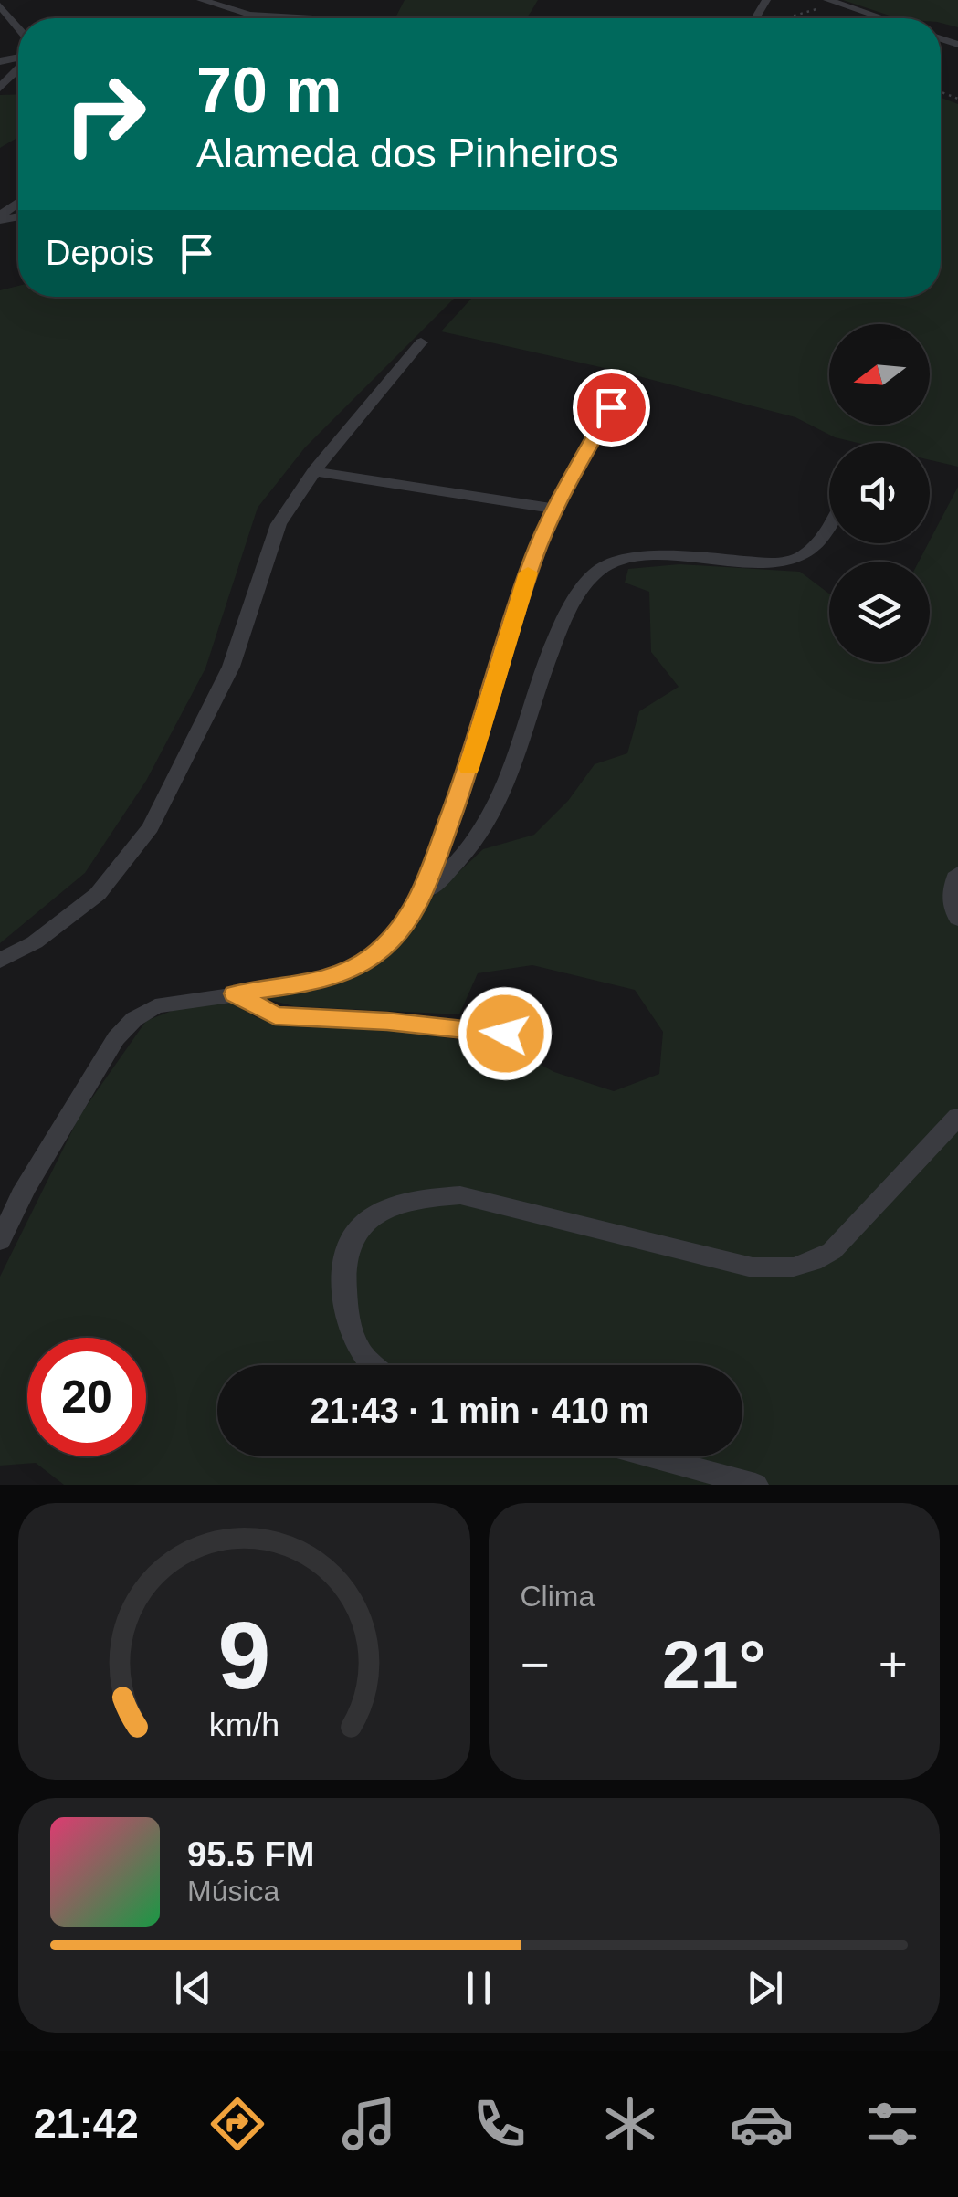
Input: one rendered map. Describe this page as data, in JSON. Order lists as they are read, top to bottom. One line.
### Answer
{"north":"left","page":{"turn":["70 m","Alameda dos Pinheiros"],"then":"Depois","limit":"20","trip":"21:43 · 1 min · 410 m","tile":"Clima","heat":["−","21°","+"],"song":["95.5 FM","Música"],"tabs":"21:42","gauge":["9","km/h"]}}
